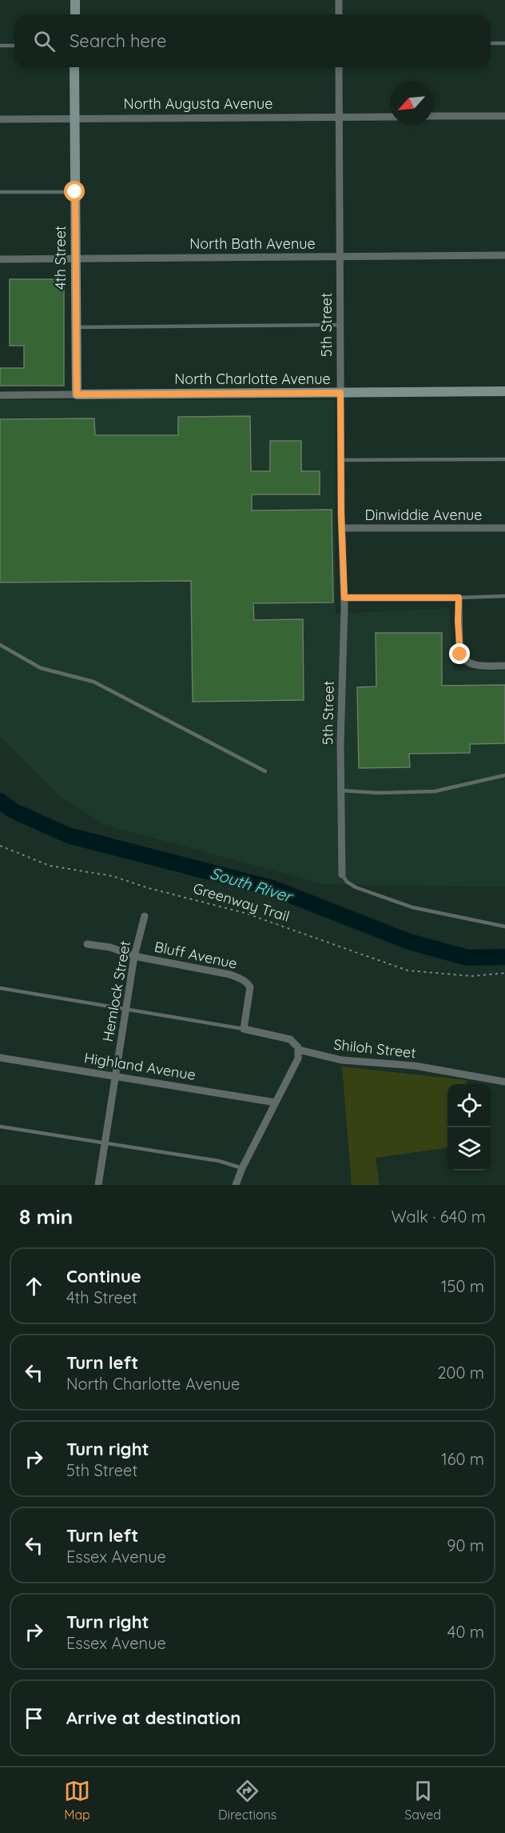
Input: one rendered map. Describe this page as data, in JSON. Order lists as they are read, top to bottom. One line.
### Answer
{"streets":{"street":["North Augusta Avenue","North Bath Avenue","4th Street","5th Street","North Charlotte Avenue","Dinwiddie Avenue","Bluff Avenue","Hemlock Street","Shiloh Street","Highland Avenue"],"path":["Greenway Trail"]},"crossings":[["North Augusta Avenue","4th Street"],["North Augusta Avenue","5th Street"],["North Bath Avenue","4th Street"],["North Bath Avenue","5th Street"],["4th Street","North Charlotte Avenue"],["5th Street","North Charlotte Avenue"],["5th Street","Dinwiddie Avenue"],["Bluff Avenue","Hemlock Street"],["Hemlock Street","Highland Avenue"]],"water":["South River"],"north":"bottom left","page":{"search":"Search here","heading":["8 min","Walk · 640 m"],"list":[["Continue","4th Street","150 m"],["Turn left","North Charlotte Avenue","200 m"],["Turn right","5th Street","160 m"],["Turn left","Essex Avenue","90 m"],["Turn right","Essex Avenue","40 m"],"Arrive at destination"],"nav":["Map","Directions","Saved"]}}
